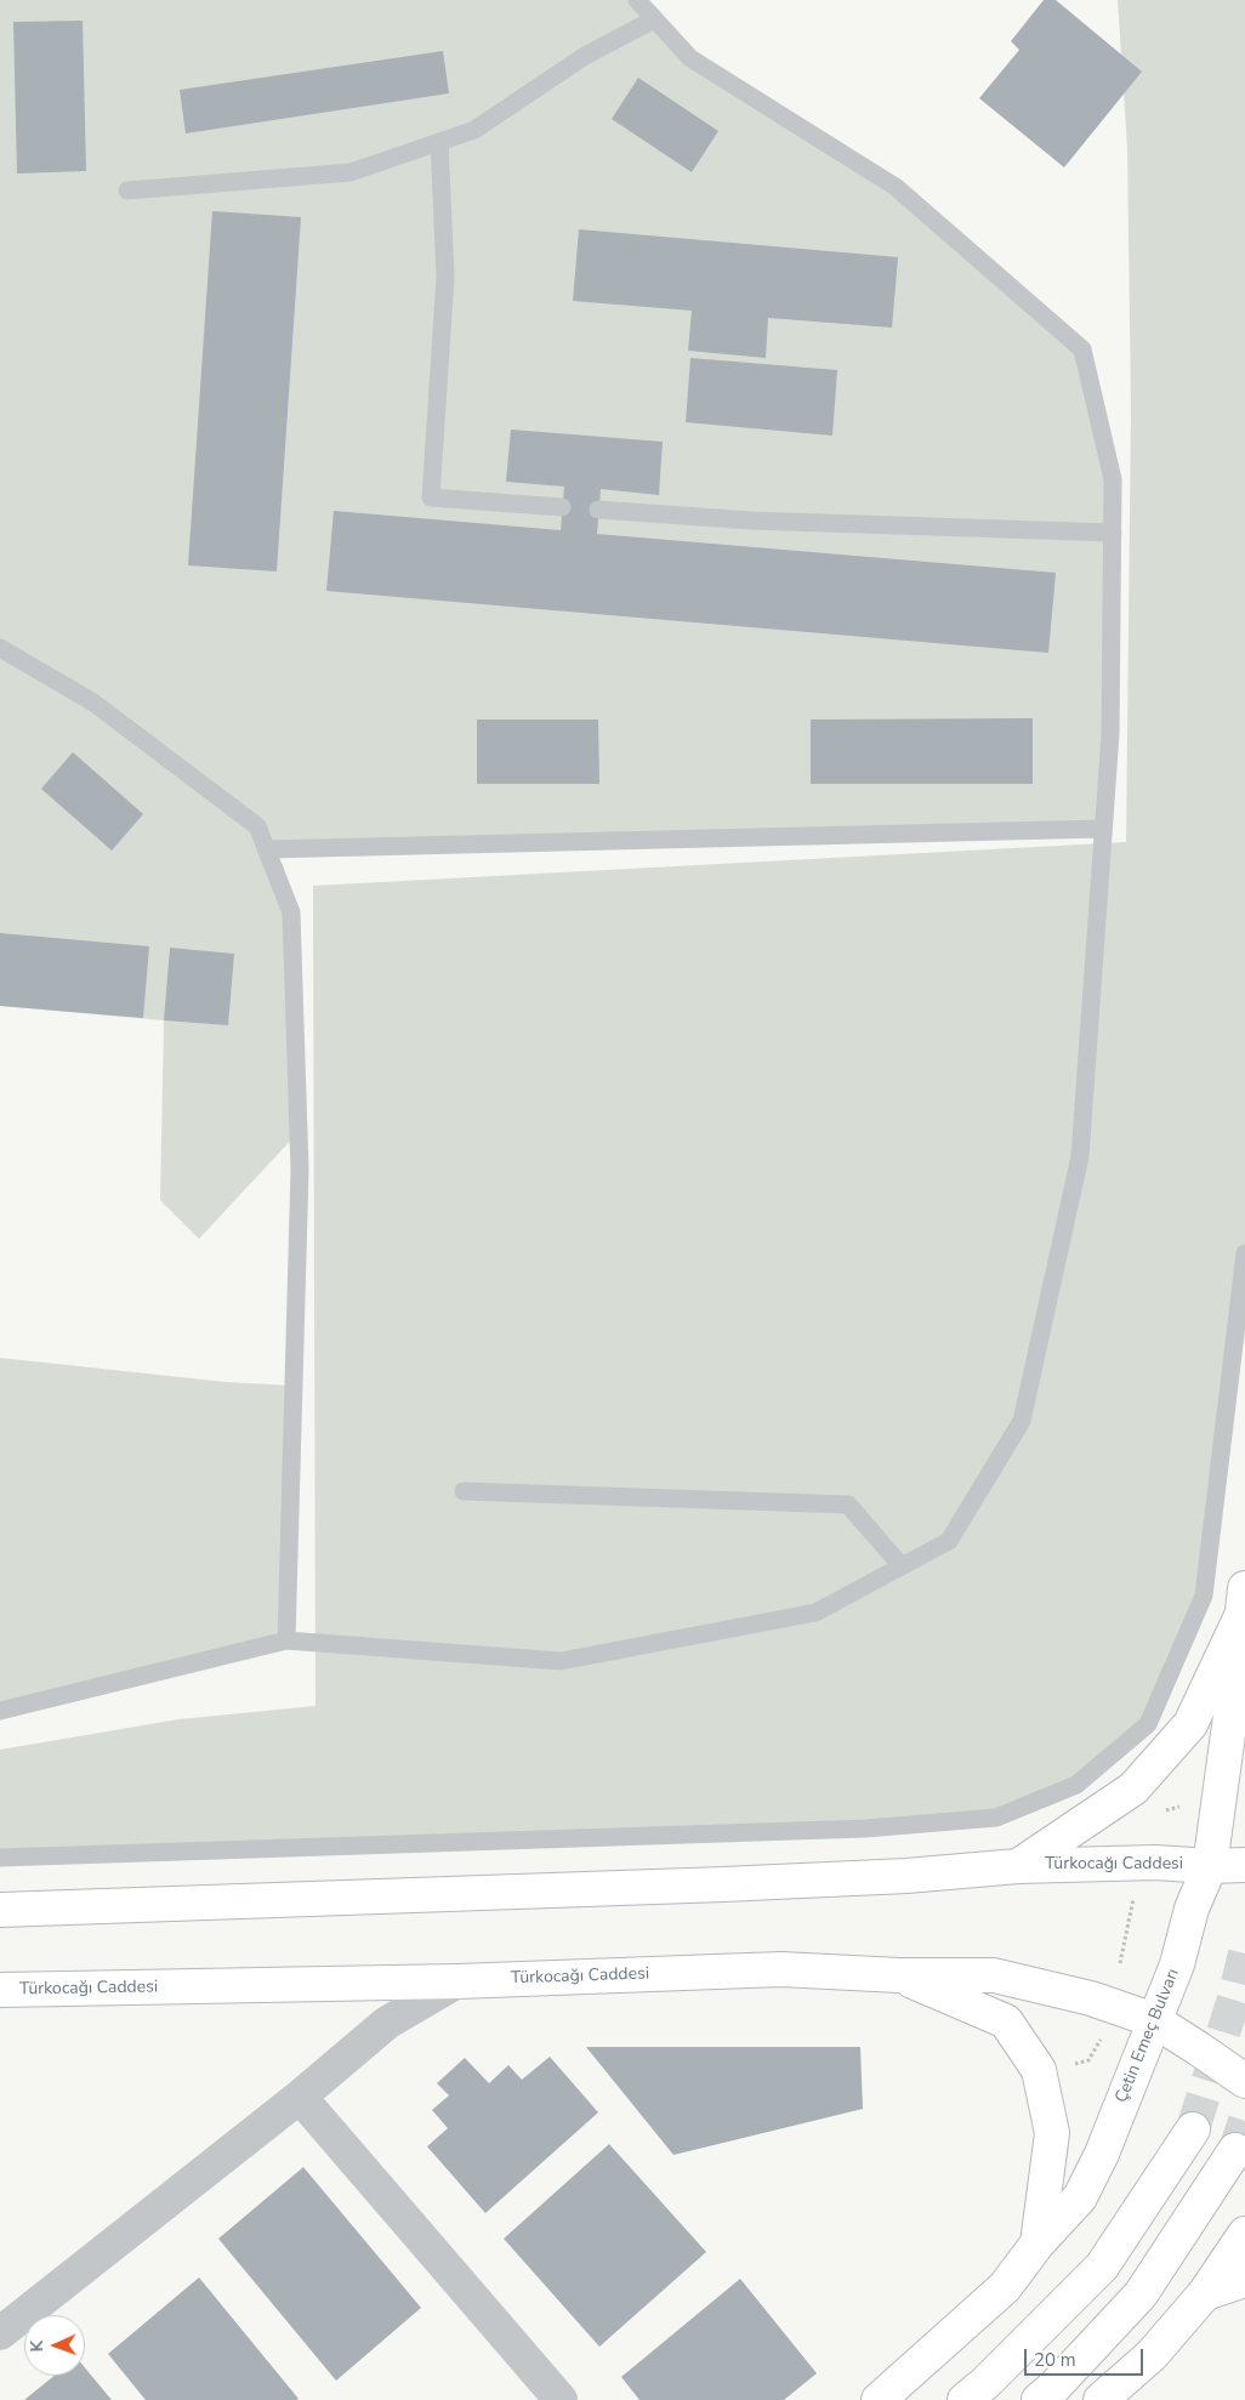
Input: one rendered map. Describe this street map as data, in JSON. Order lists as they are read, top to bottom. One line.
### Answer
{"streets":{"main road":["Türkocağı Caddesi","Çetin Emeç Bulvarı"]},"crossings":[["Türkocağı Caddesi","Çetin Emeç Bulvarı"]],"scale_bar":"20 m","north":"left"}
